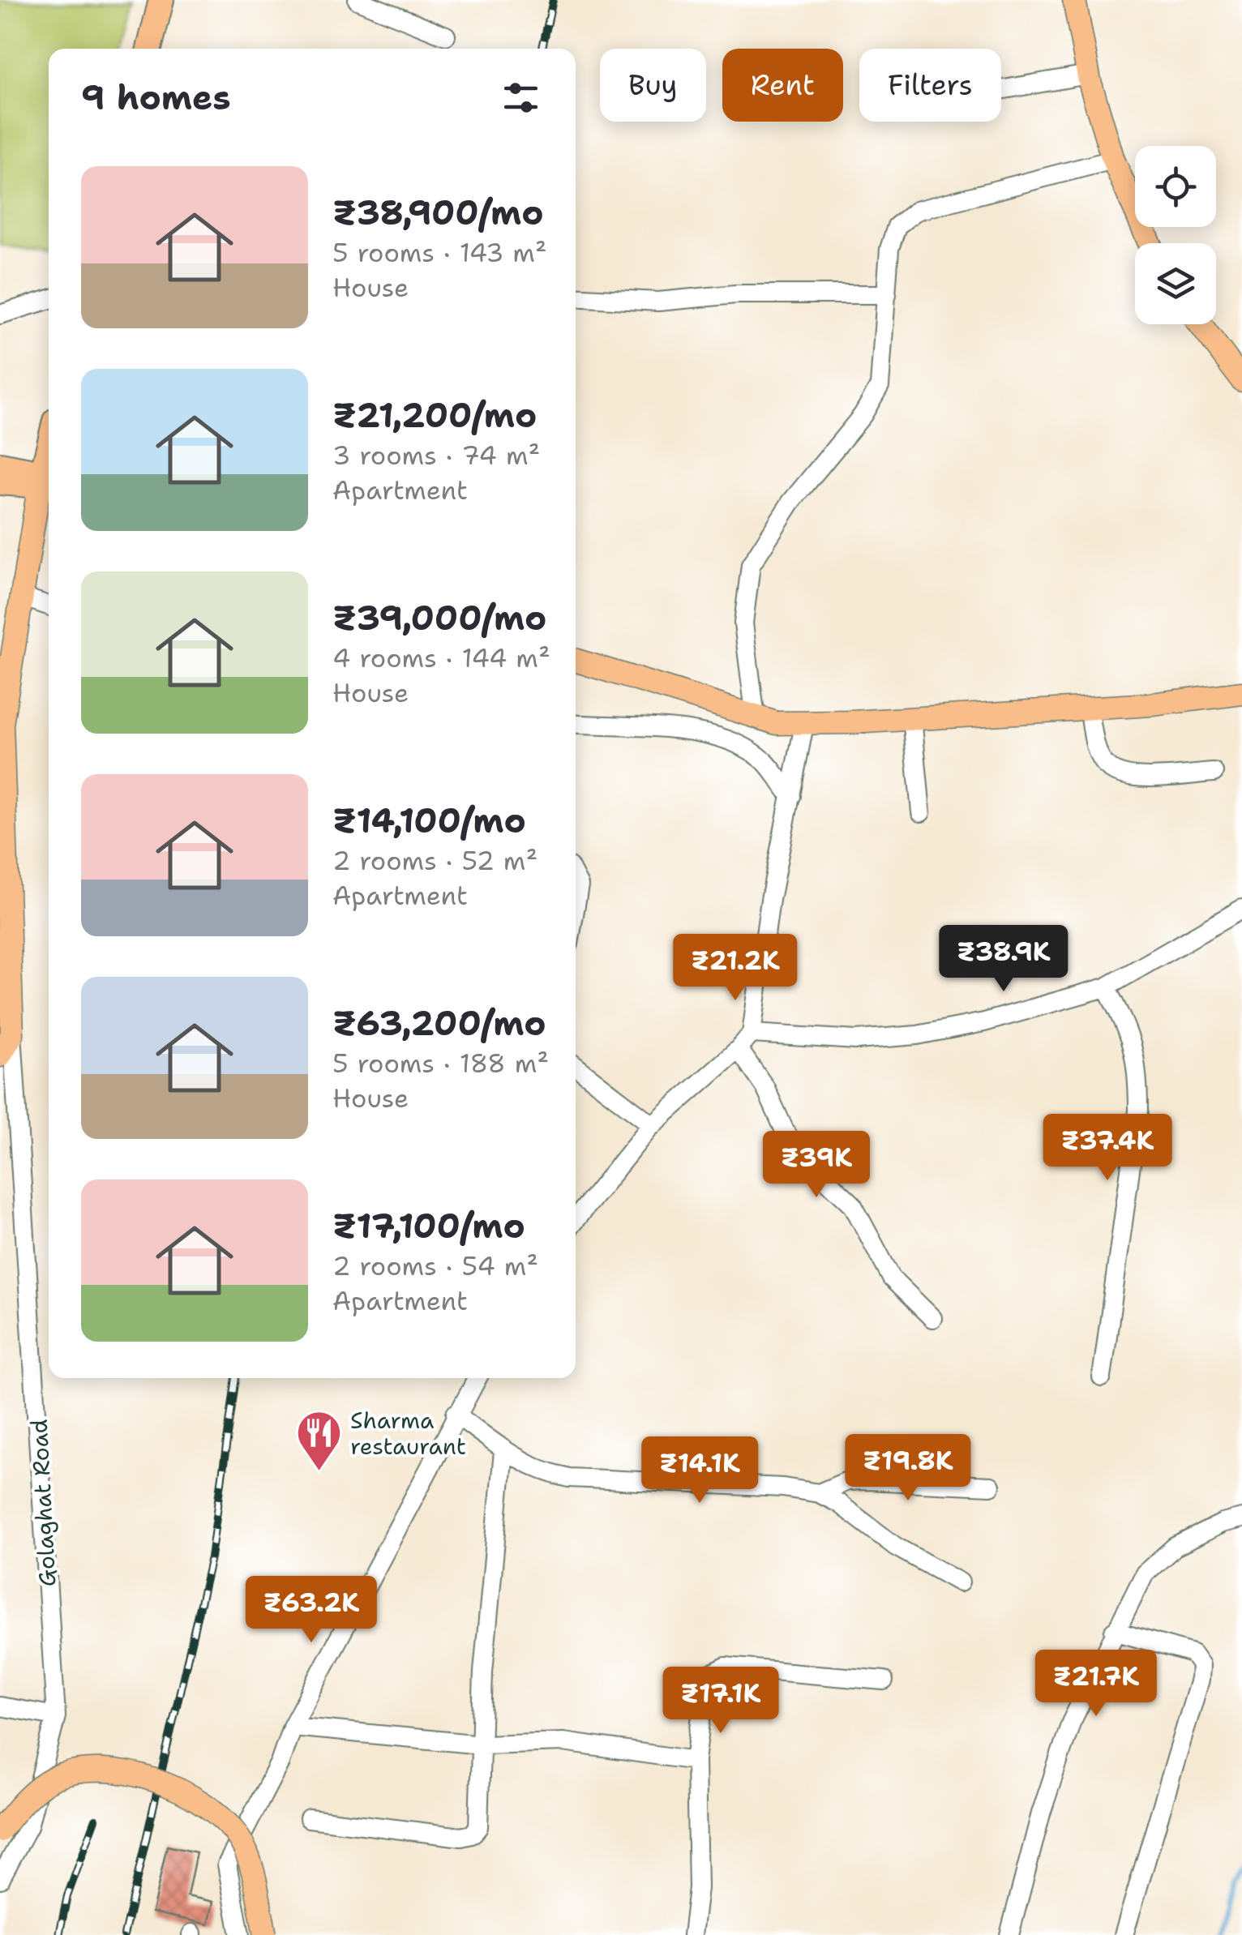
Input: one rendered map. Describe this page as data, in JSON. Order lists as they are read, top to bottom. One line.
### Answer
{"streets":{"main road":["Golaghat Road"]},"places":{"restaurant":["Sharma restaurant"]},"page":{"chip":["Buy","Rent","Filters"],"heading":"9 homes","list":[{"name":"₹38,900/mo","note":"5 rooms · 143 m² · House"},{"name":"₹21,200/mo","note":"3 rooms · 74 m² · Apartment"},{"name":"₹39,000/mo","note":"4 rooms · 144 m² · House"},{"name":"₹14,100/mo","note":"2 rooms · 52 m² · Apartment"},{"name":"₹63,200/mo","note":"5 rooms · 188 m² · House"},{"name":"₹17,100/mo","note":"2 rooms · 54 m² · Apartment"}],"price":["₹38.9K","₹21.2K","₹37.4K","₹39K","₹19.8K","₹14.1K","₹63.2K","₹21.7K","₹17.1K"]}}
